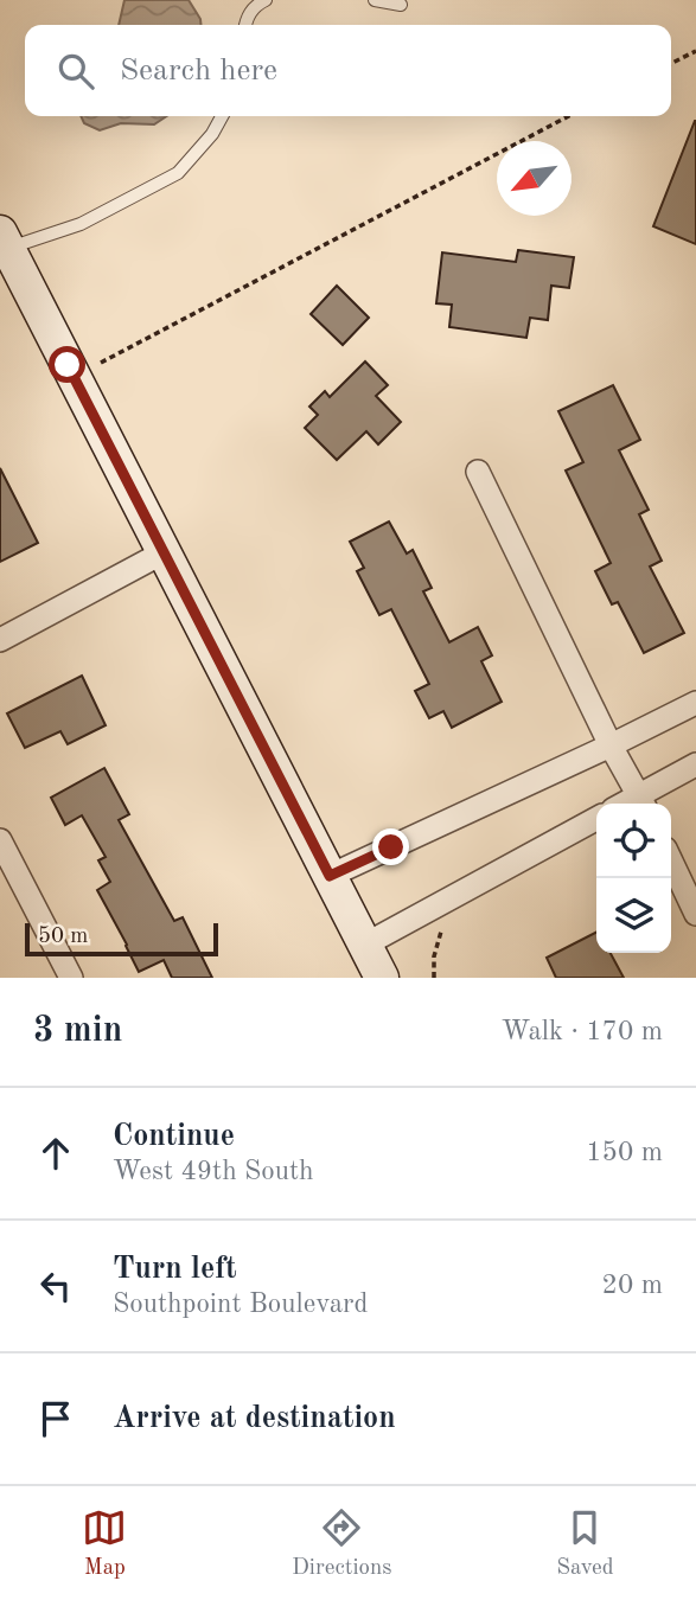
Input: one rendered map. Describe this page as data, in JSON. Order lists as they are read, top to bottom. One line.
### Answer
{"scale_bar":"50 m","north":"bottom left","page":{"search":"Search here","scale":"50 m","heading":["3 min","Walk · 170 m"],"list":[["Continue","West 49th South","150 m"],["Turn left","Southpoint Boulevard","20 m"],"Arrive at destination"],"nav":["Map","Directions","Saved"]}}
